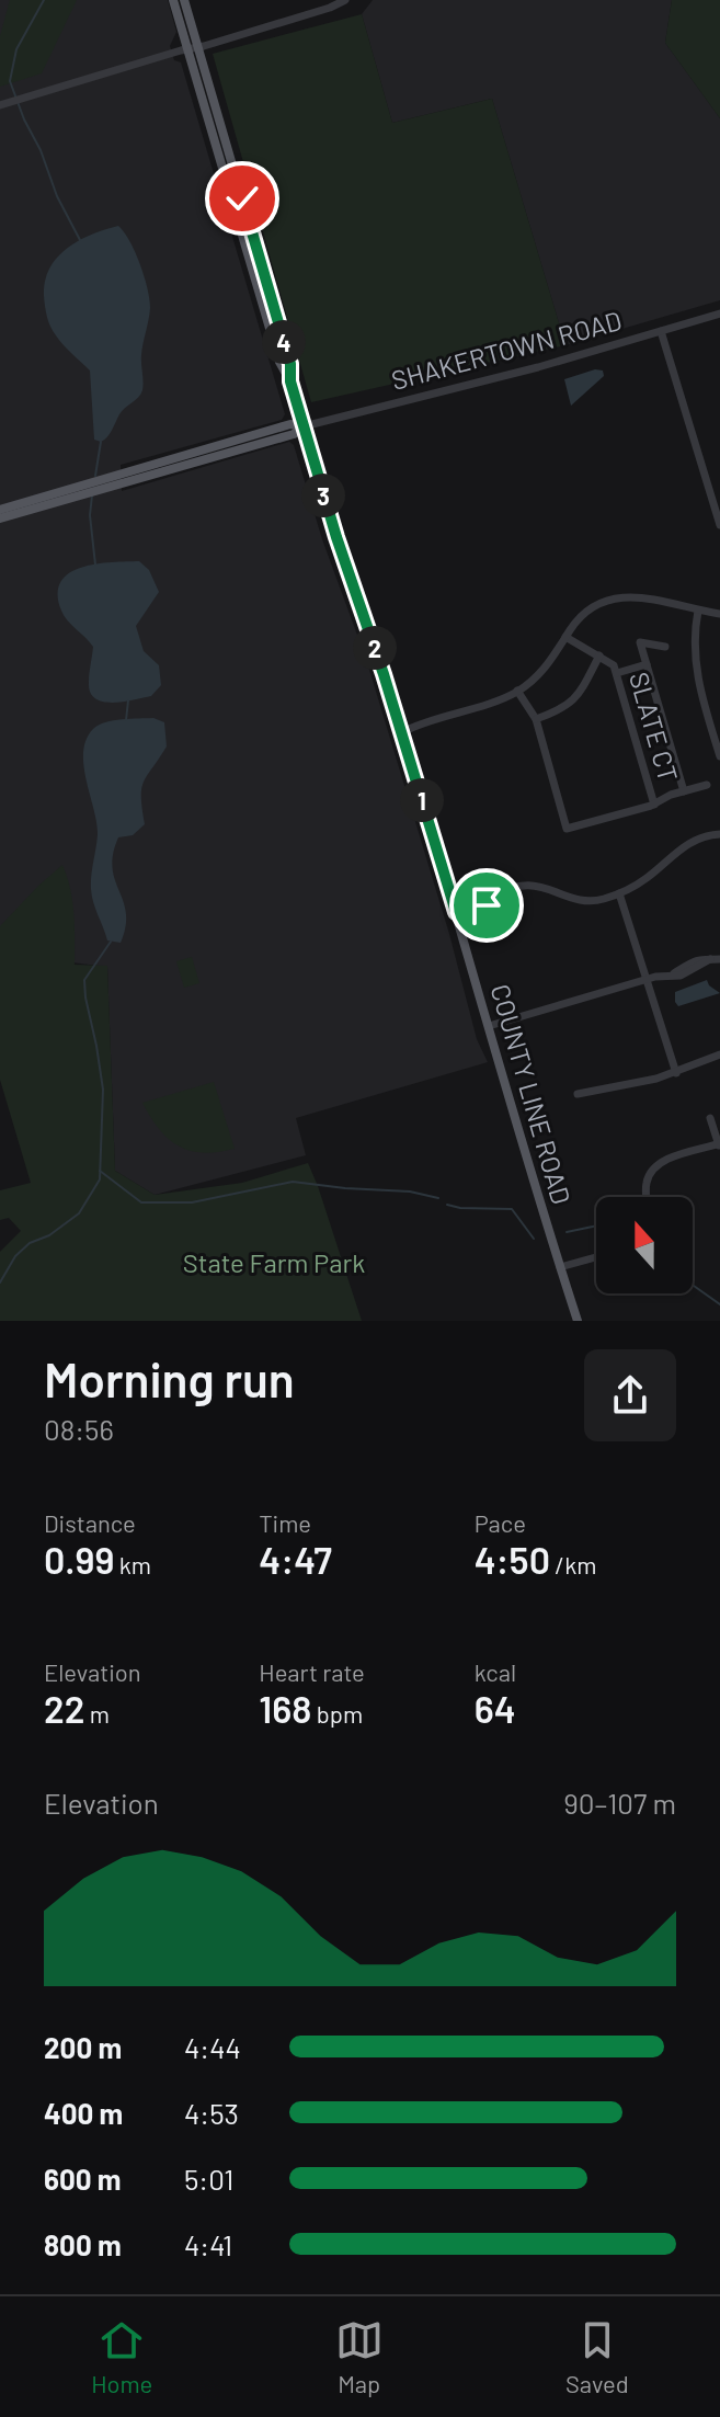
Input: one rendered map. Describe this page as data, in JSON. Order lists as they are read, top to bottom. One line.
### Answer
{"streets":{"main road":["COUNTY LINE ROAD"],"street":["SHAKERTOWN ROAD","SLATE CT"]},"crossings":[["SHAKERTOWN ROAD","COUNTY LINE ROAD"]],"parks":["State Farm Park"],"north":"top","page":{"pins":["4","3","2","1"],"heading":["Morning run","08:56"],"stats":[["Distance","0.99 km"],["Time","4:47"],["Pace","4:50 /km"],["Elevation","22 m"],["Heart rate","168 bpm"],["kcal","64"]],"chart":["Elevation","90–107 m"],"list":[{"name":"200 m","note":"4:44"},{"name":"400 m","note":"4:53"},{"name":"600 m","note":"5:01"},{"name":"800 m","note":"4:41"}],"tabs":["Home","Map","Saved"]}}
